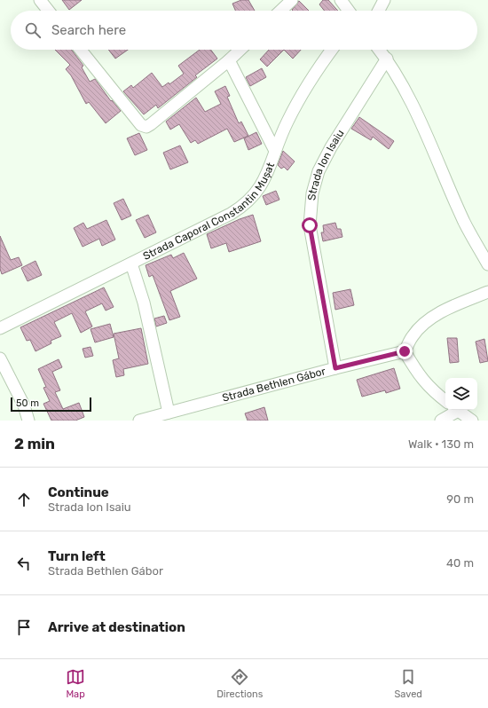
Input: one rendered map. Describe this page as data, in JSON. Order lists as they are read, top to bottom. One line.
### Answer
{"streets":{"street":["Strada Ion Isaiu","Strada Caporal Constantin Mușat","Strada Bethlen Gábor"]},"crossings":[["Strada Ion Isaiu","Strada Bethlen Gábor"],["Strada Caporal Constantin Mușat","Strada Bethlen Gábor"]],"scale_bar":"50 m","page":{"search":"Search here","scale":"50 m","heading":["2 min","Walk · 130 m"],"list":[["Continue","Strada Ion Isaiu","90 m"],["Turn left","Strada Bethlen Gábor","40 m"],"Arrive at destination"],"nav":["Map","Directions","Saved"]}}
